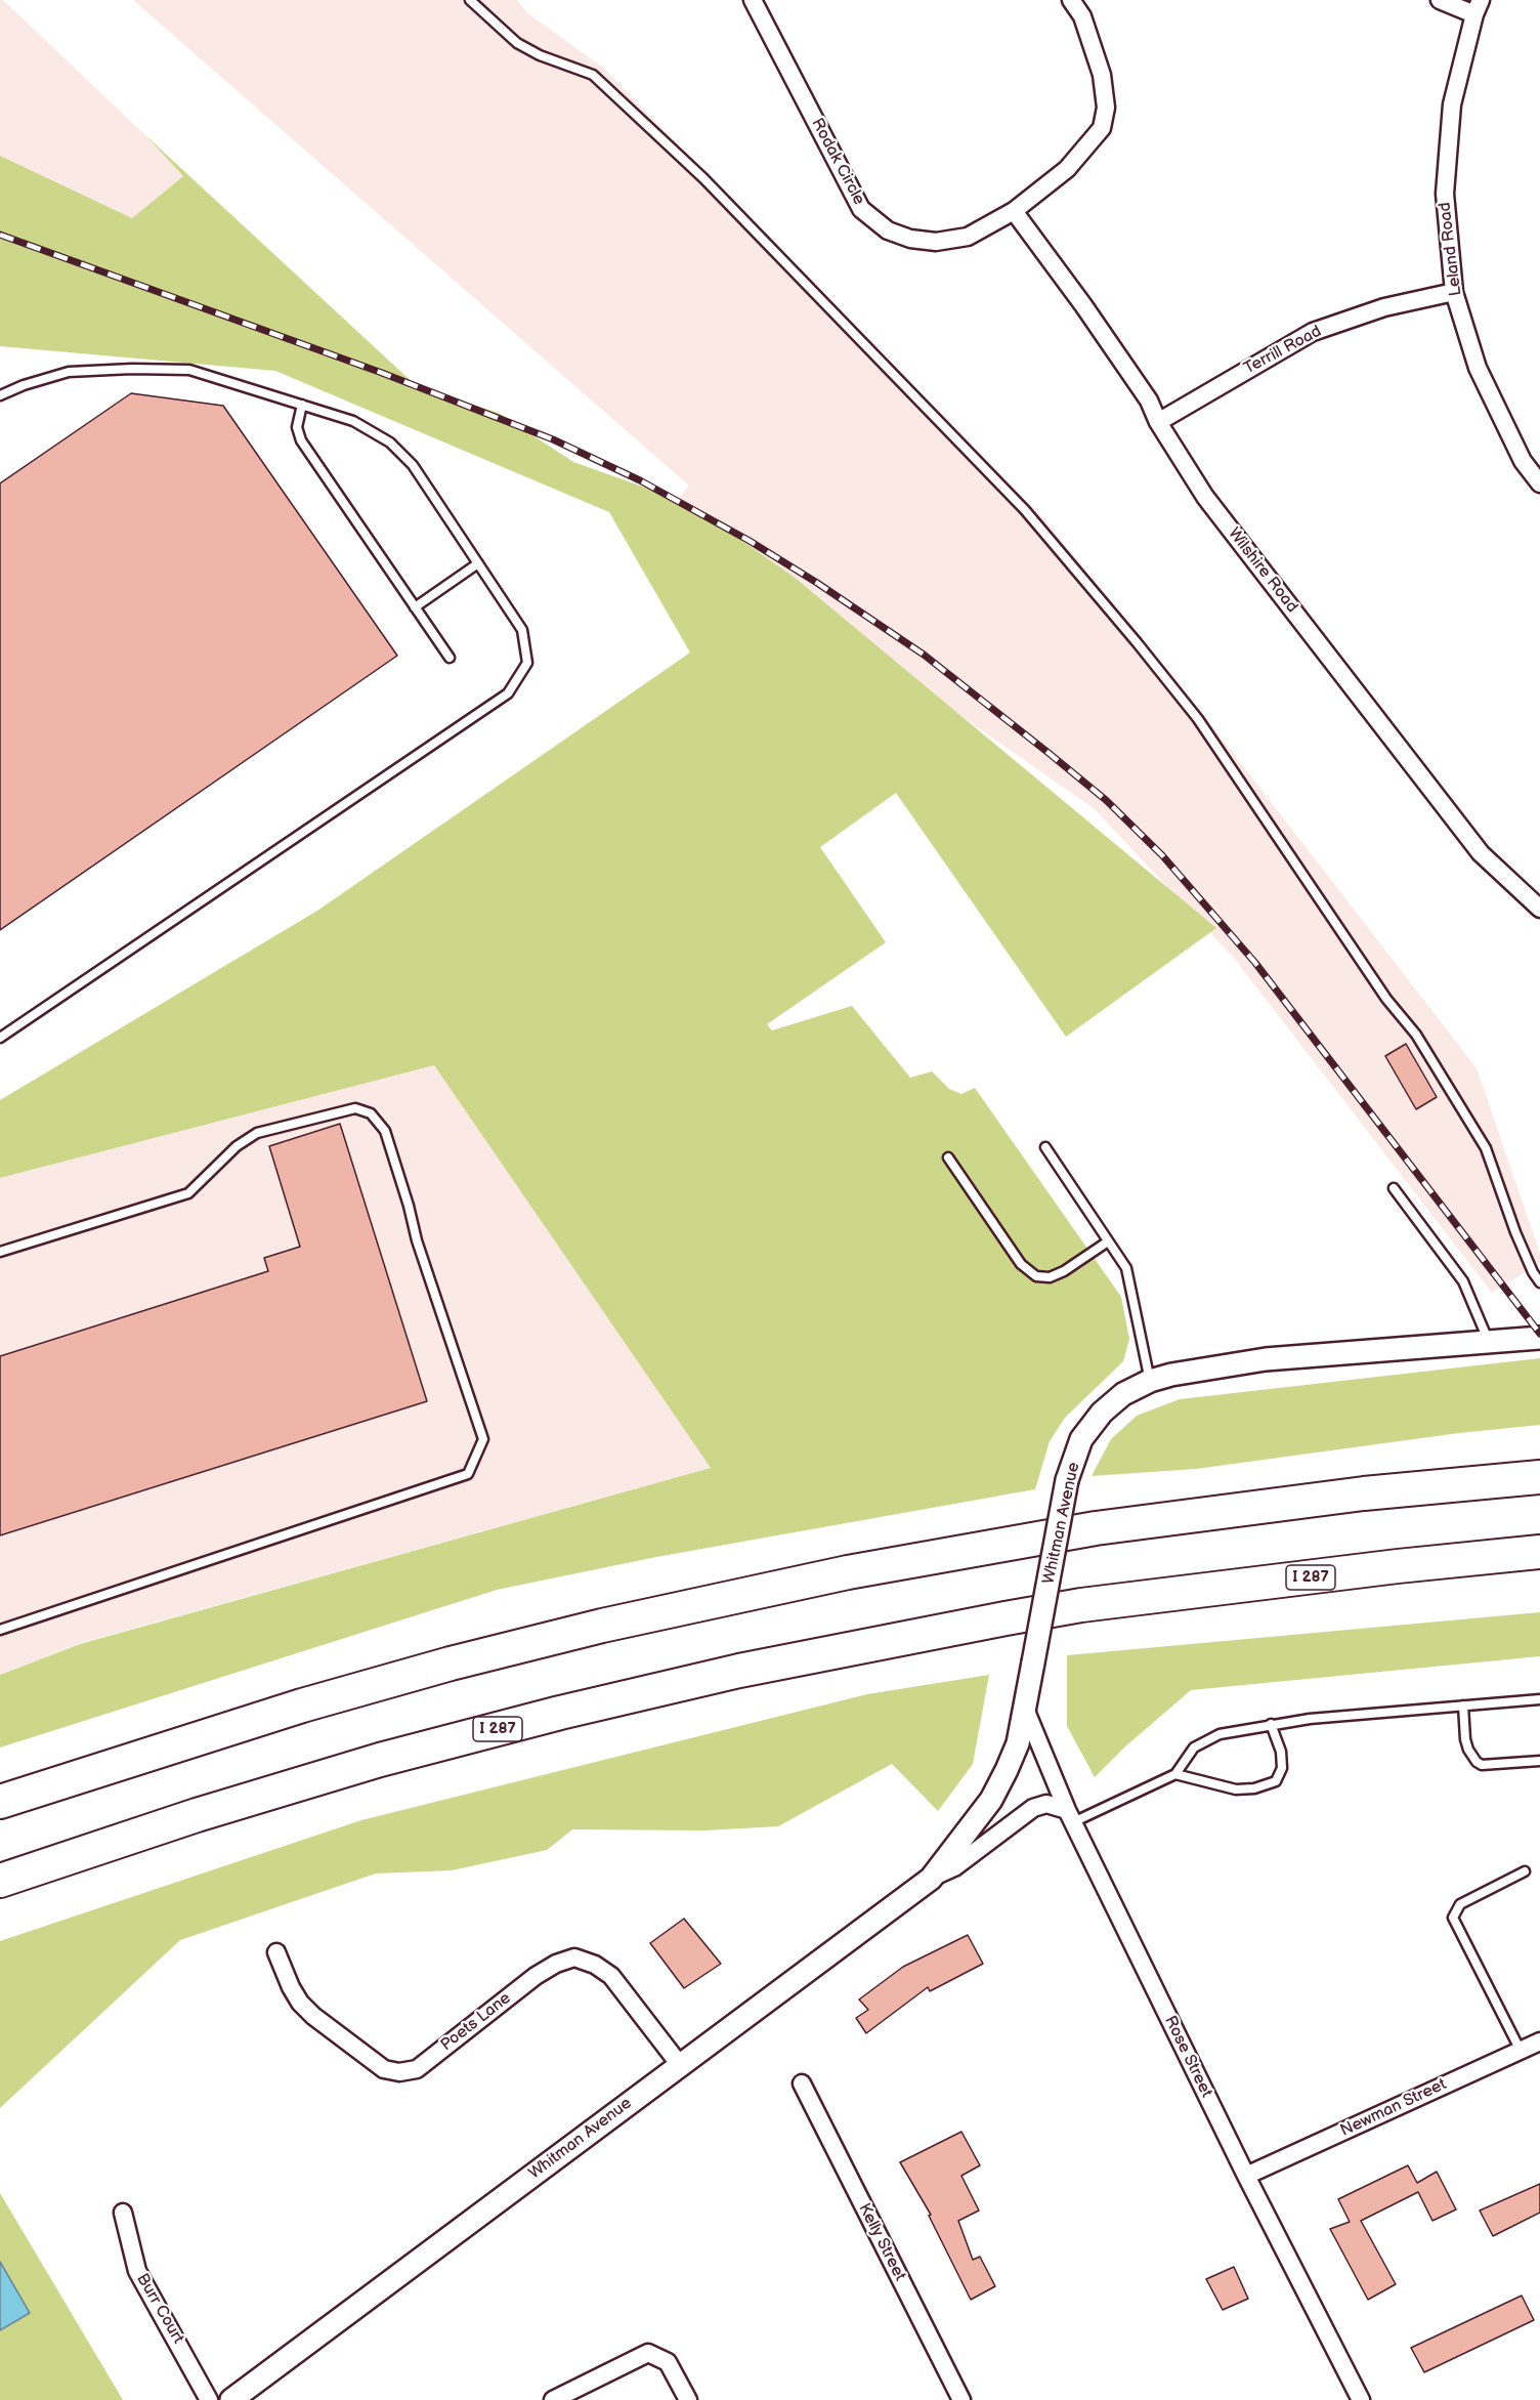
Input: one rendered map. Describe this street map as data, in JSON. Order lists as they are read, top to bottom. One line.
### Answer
{"streets":{"highway":["I 287"],"street":["Rodak Circle","Leland Road","Terrill Road","Wilshire Road","Whitman Avenue","Poets Lane","Rose Street","Newman Street","Kelly Street","Burr Court"]},"crossings":[["Rodak Circle","Wilshire Road"],["Leland Road","Terrill Road"],["Terrill Road","Wilshire Road"],["Whitman Avenue","Poets Lane"],["Whitman Avenue","Rose Street"],["Rose Street","Newman Street"]]}
